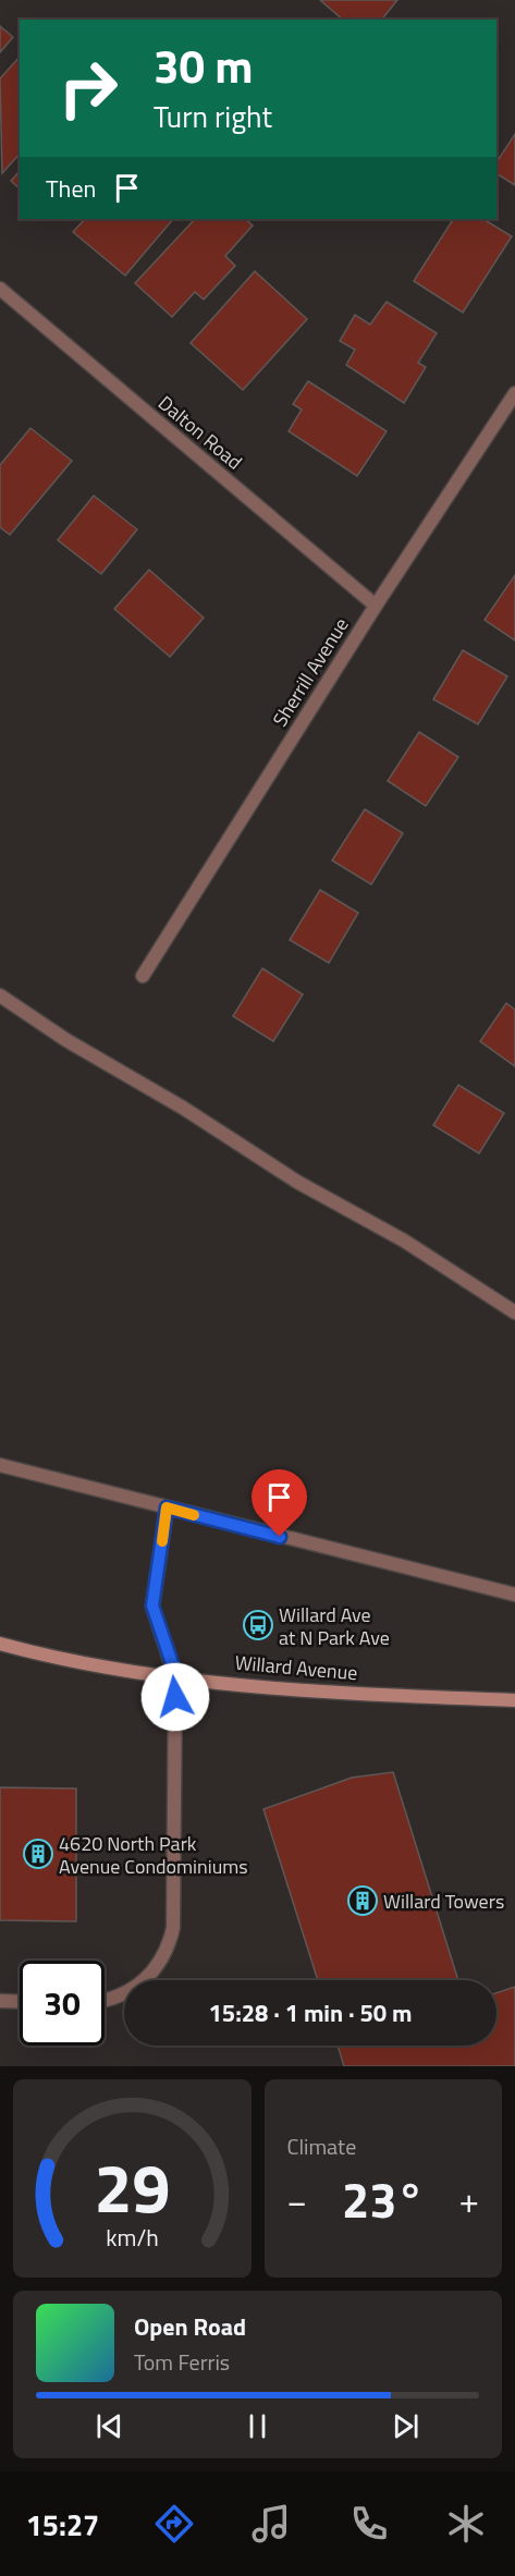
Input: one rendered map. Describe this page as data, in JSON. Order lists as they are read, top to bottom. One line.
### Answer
{"streets":{"street":["Dalton Road","Sherrill Avenue","Willard Avenue"]},"crossings":[["Dalton Road","Sherrill Avenue"]],"places":{"bus stop":["Willard Ave at N Park Ave"],"building":["4620 North Park Avenue Condominiums","Willard Towers"]},"page":{"turn":["30 m","Turn right"],"then":"Then","limit":"30","trip":"15:28 · 1 min · 50 m","tile":"Climate","heat":["−","23°","+"],"song":["Open Road","Tom Ferris"],"tabs":"15:27","gauge":["29","km/h"]}}
